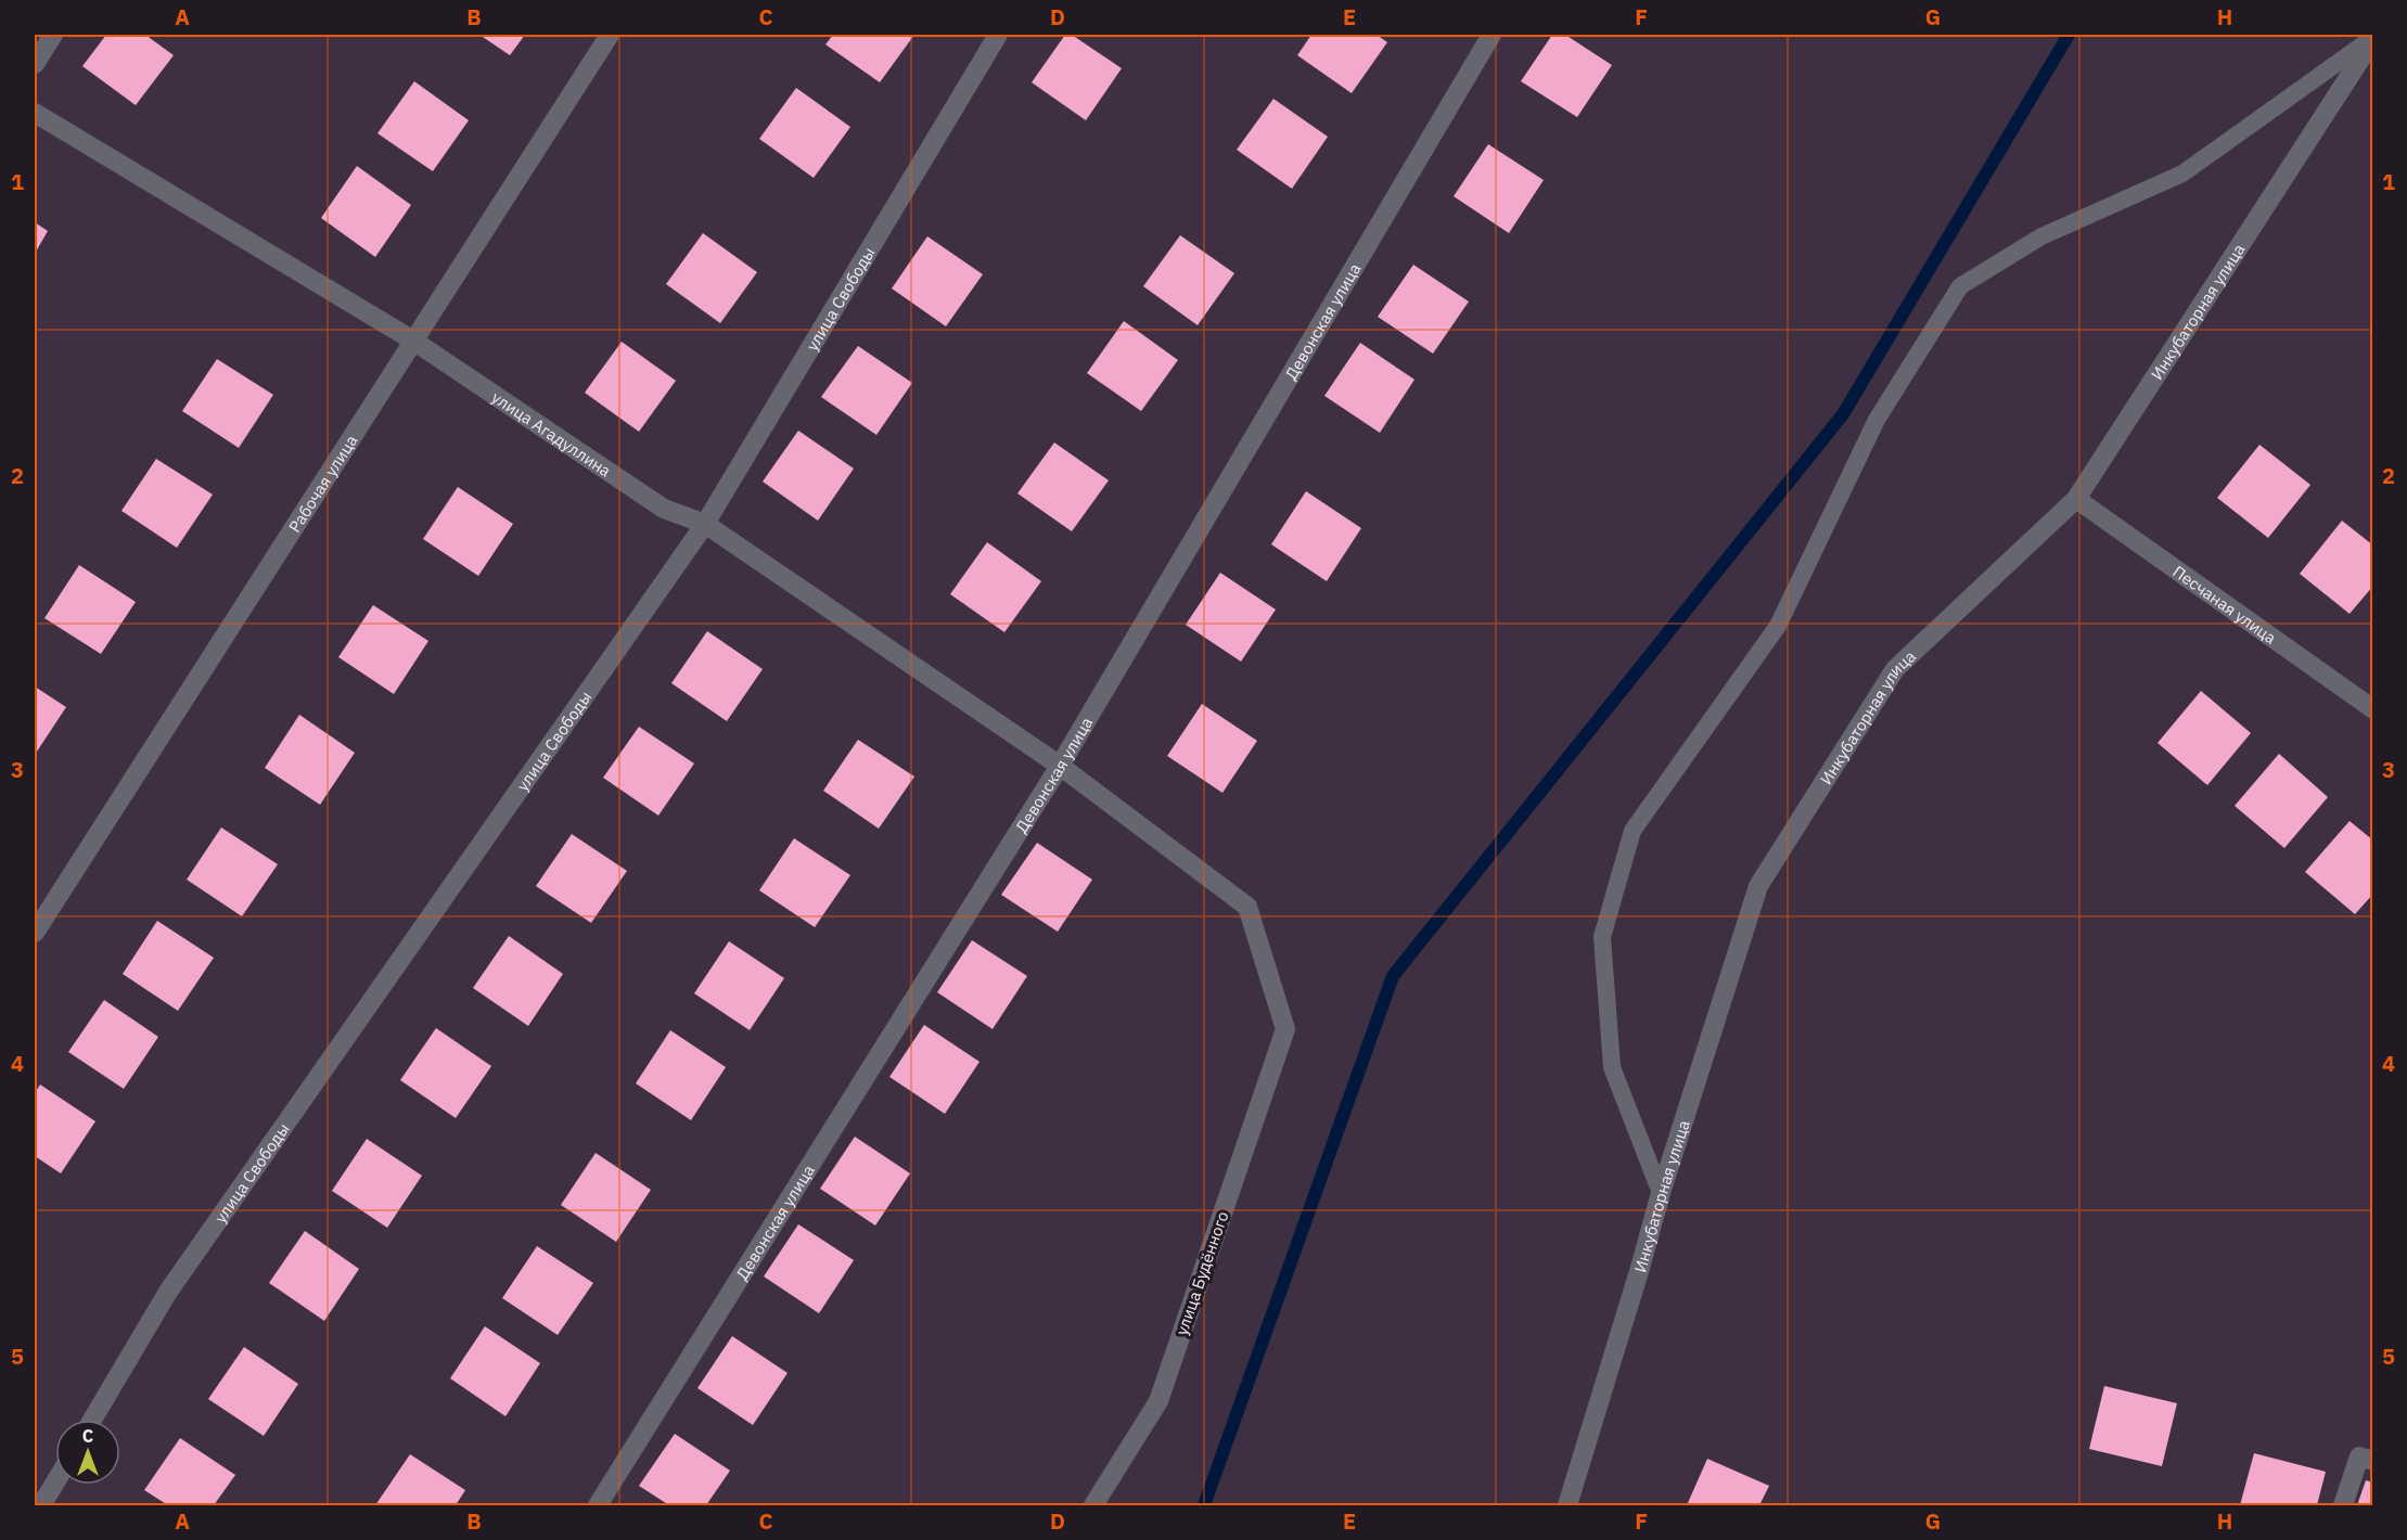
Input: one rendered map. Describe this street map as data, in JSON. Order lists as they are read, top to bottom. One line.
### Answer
{"streets":{"street":["улица Свободы","Инкубаторная улица","Девонская улица","улица Агадуллина","Рабочая улица","Песчаная улица","улица Будённого"]},"crossings":[["улица Свободы","улица Агадуллина"],["Инкубаторная улица","Песчаная улица"],["Девонская улица","улица Агадуллина"],["улица Агадуллина","Рабочая улица"],["улица Агадуллина","улица Будённого"]],"north":"top","grid":{"columns":["A","B","C","D","E","F","G","H"],"rows":["1","2","3","4","5"]}}
